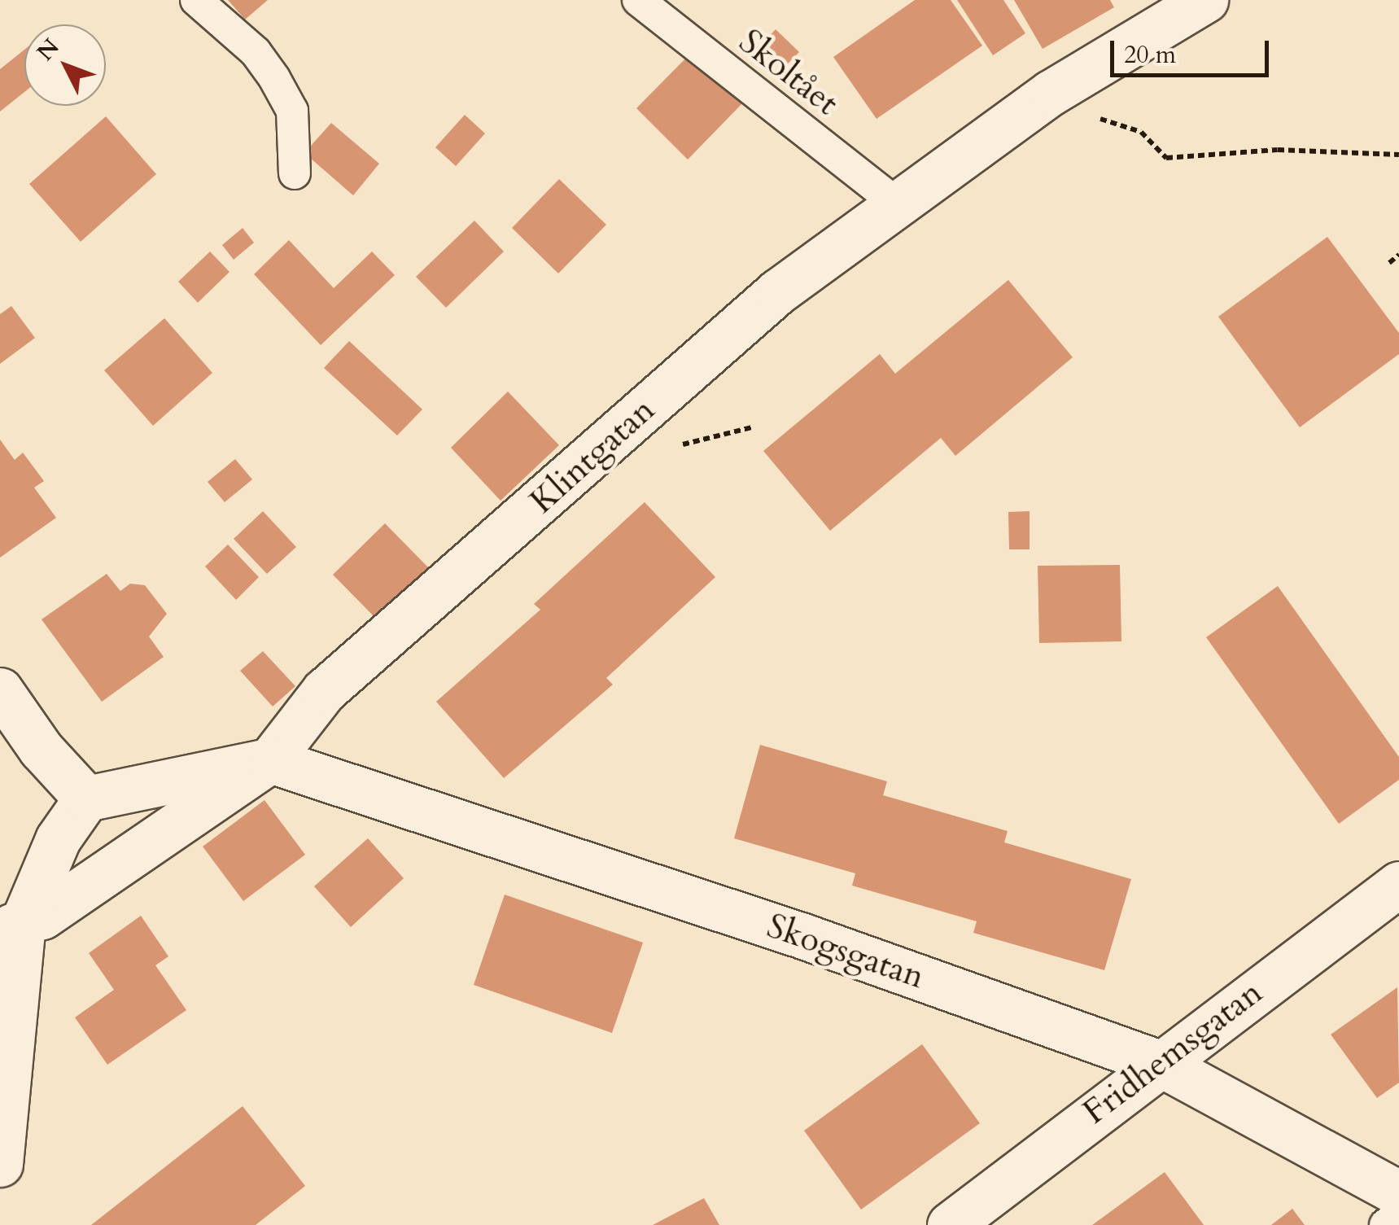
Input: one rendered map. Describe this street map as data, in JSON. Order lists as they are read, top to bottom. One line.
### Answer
{"streets":{"street":["Klintgatan","Skogsgatan","Fridhemsgatan"],"lane":["Skoltået"]},"crossings":[["Skoltået","Klintgatan"],["Klintgatan","Skogsgatan"],["Skogsgatan","Fridhemsgatan"]],"scale_bar":"20 m","north":"top left"}
